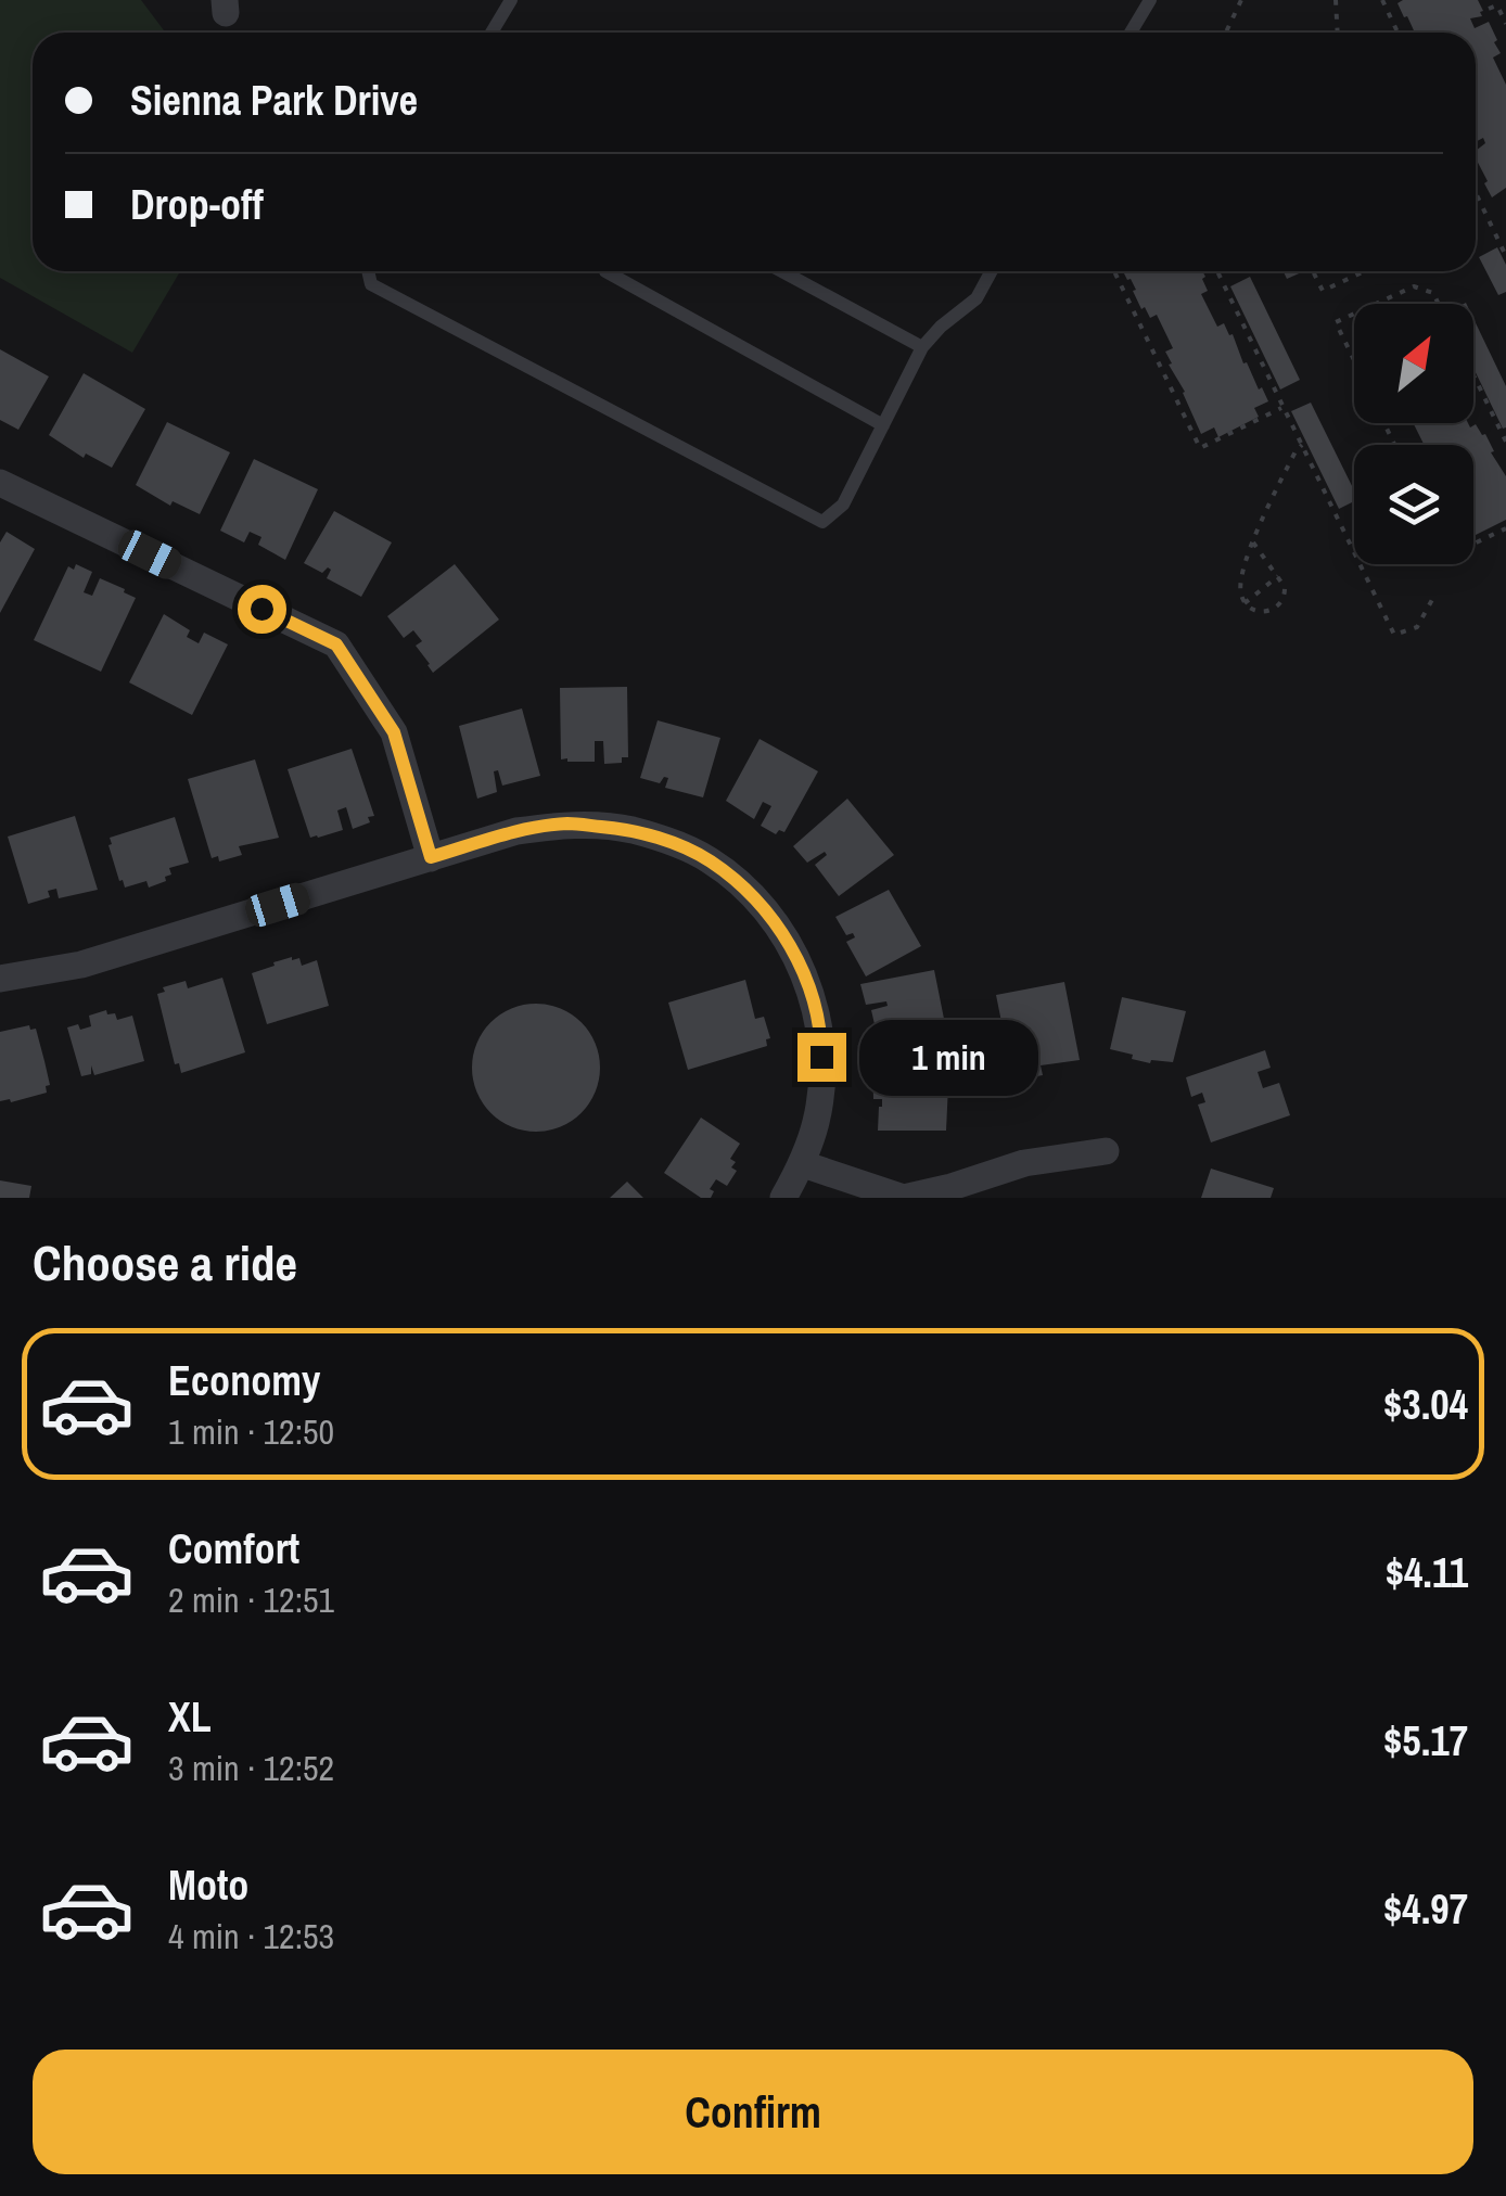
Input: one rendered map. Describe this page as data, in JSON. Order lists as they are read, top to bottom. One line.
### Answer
{"north":"top right","page":{"banner":["Sienna Park Drive","Drop-off"],"bubble":"1 min","heading":"Choose a ride","list":[{"name":"Economy","note":"1 min · 12:50","value":"$3.04"},{"name":"Comfort","note":"2 min · 12:51","value":"$4.11"},{"name":"XL","note":"3 min · 12:52","value":"$5.17"},{"name":"Moto","note":"4 min · 12:53","value":"$4.97"}],"buttons":"Confirm"}}
